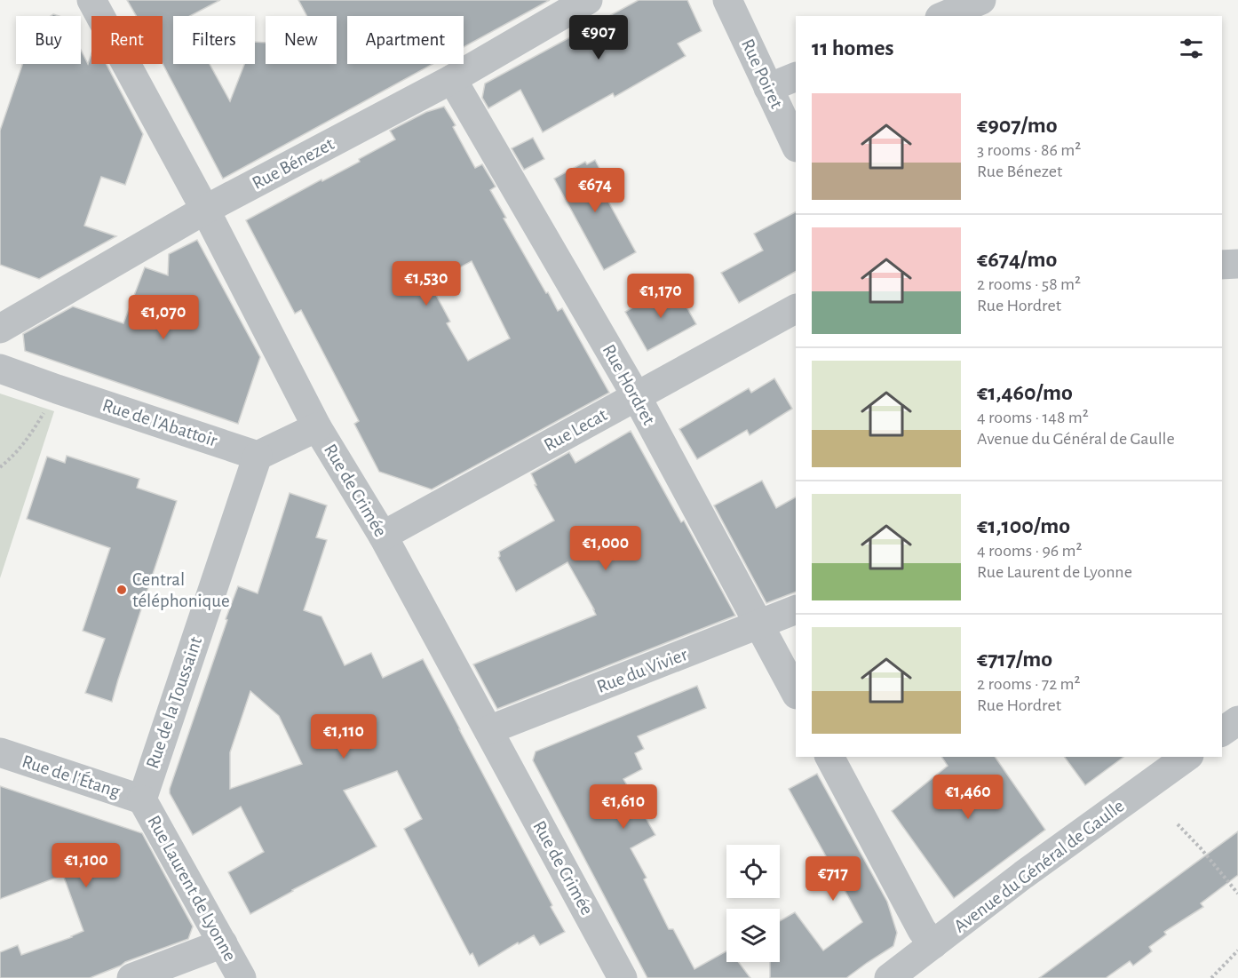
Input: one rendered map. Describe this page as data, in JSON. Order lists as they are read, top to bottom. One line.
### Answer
{"streets":{"street":["Rue Poiret","Rue Bénezet","Rue Hordret","Rue de l'Abattoir","Rue Lecat","Rue de Crimée","Rue du Vivier","Rue de la Toussaint","Rue de l'Étang","Avenue du Général de Gaulle","Rue Laurent de Lyonne"]},"crossings":[["Rue Bénezet","Rue Hordret"],["Rue Bénezet","Rue de Crimée"],["Rue Hordret","Rue Lecat"],["Rue Hordret","Rue du Vivier"],["Rue de l'Abattoir","Rue de la Toussaint"],["Rue Lecat","Rue de Crimée"],["Rue de Crimée","Rue du Vivier"],["Rue de la Toussaint","Rue de l'Étang"],["Rue de la Toussaint","Rue Laurent de Lyonne"],["Rue de l'Étang","Rue Laurent de Lyonne"]],"places":["Central téléphonique"],"page":{"price":["€907","€674","€1,530","€1,170","€1,070","€1,000","€1,110","€1,460","€1,610","€1,100","€717"],"chip":["Buy","Rent","Filters","New","Apartment"],"heading":"11 homes","list":[{"name":"€907/mo","note":"3 rooms · 86 m² · Rue Bénezet"},{"name":"€674/mo","note":"2 rooms · 58 m² · Rue Hordret"},{"name":"€1,460/mo","note":"4 rooms · 148 m² · Avenue du Général de Gaulle"},{"name":"€1,100/mo","note":"4 rooms · 96 m² · Rue Laurent de Lyonne"},{"name":"€717/mo","note":"2 rooms · 72 m² · Rue Hordret"}]}}
